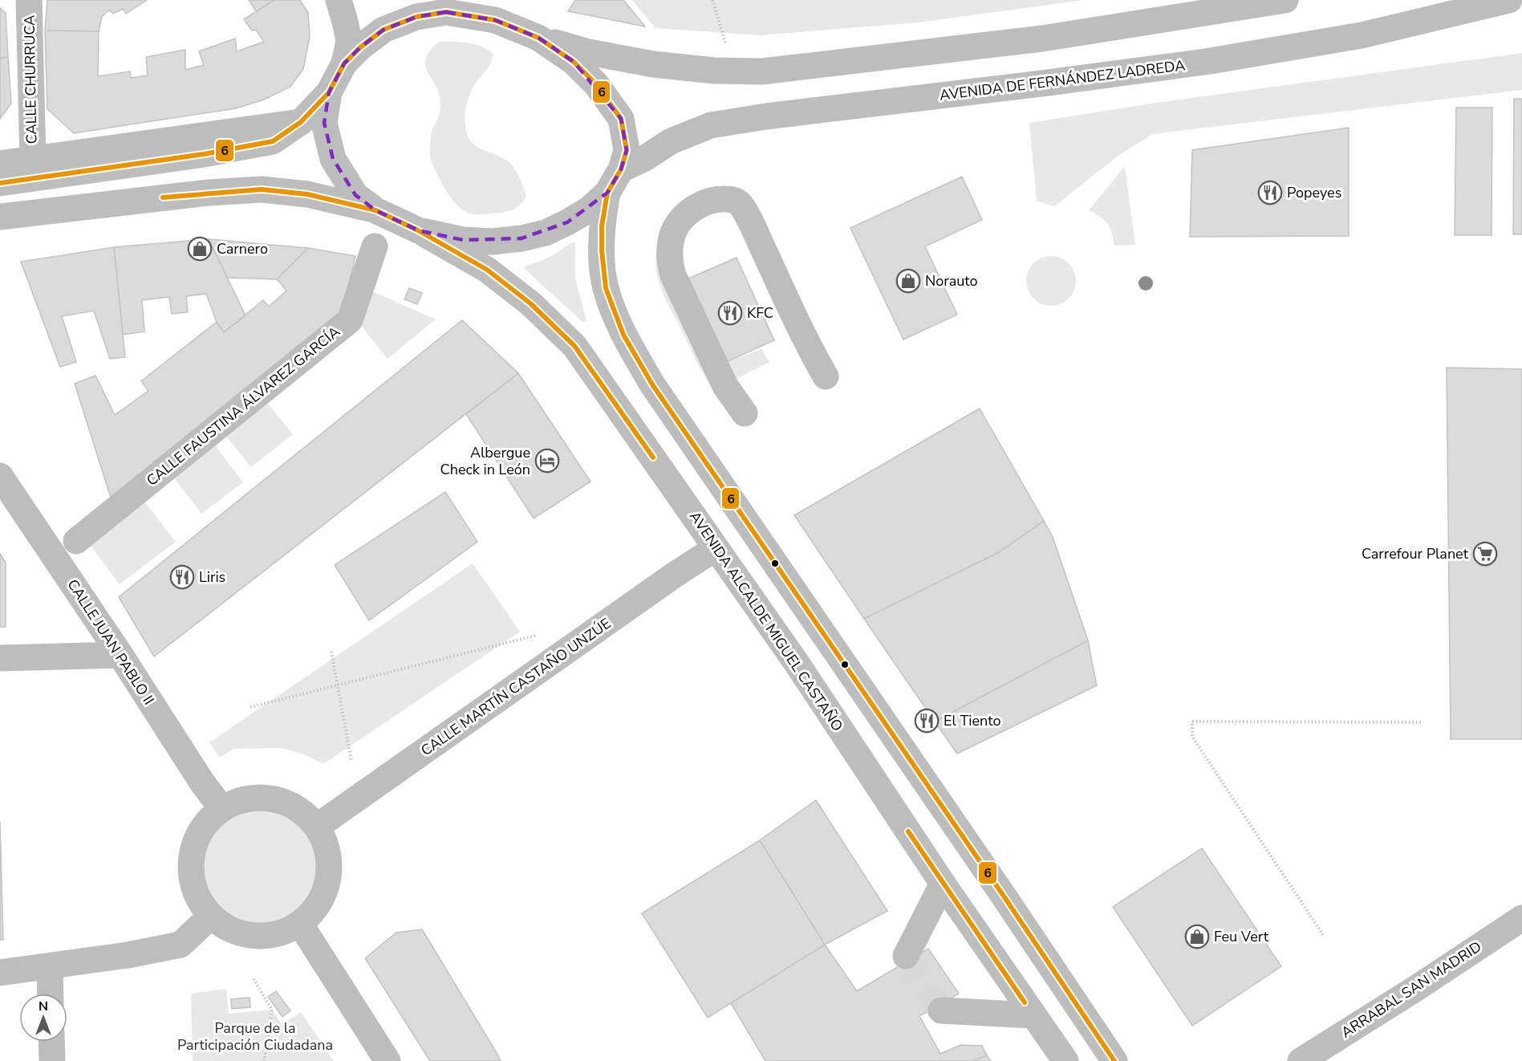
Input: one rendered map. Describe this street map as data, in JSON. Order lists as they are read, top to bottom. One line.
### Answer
{"streets":{"main road":["CALLE CHURRUCA","AVENIDA DE FERNÁNDEZ LADREDA","CALLE FAUSTINA ÁLVAREZ GARCÍA","AVENIDA ALCALDE MIGUEL CASTAÑO","CALLE JUAN PABLO II","CALLE MARTÍN CASTAÑO UNZÚE","ARRABAL SAN MADRID"]},"crossings":[["AVENIDA ALCALDE MIGUEL CASTAÑO","CALLE MARTÍN CASTAÑO UNZÚE"],["CALLE JUAN PABLO II","CALLE MARTÍN CASTAÑO UNZÚE"]],"parks":["Parque de la Participación Ciudadana"],"places":{"restaurant":["Popeyes","KFC","Liris","El Tiento"],"shop":["Carnero","Norauto","Feu Vert"],"hotel":["Albergue Check in León"],"supermarket":["Carrefour Planet"]},"lines":["transit line 6"],"north":"top"}
